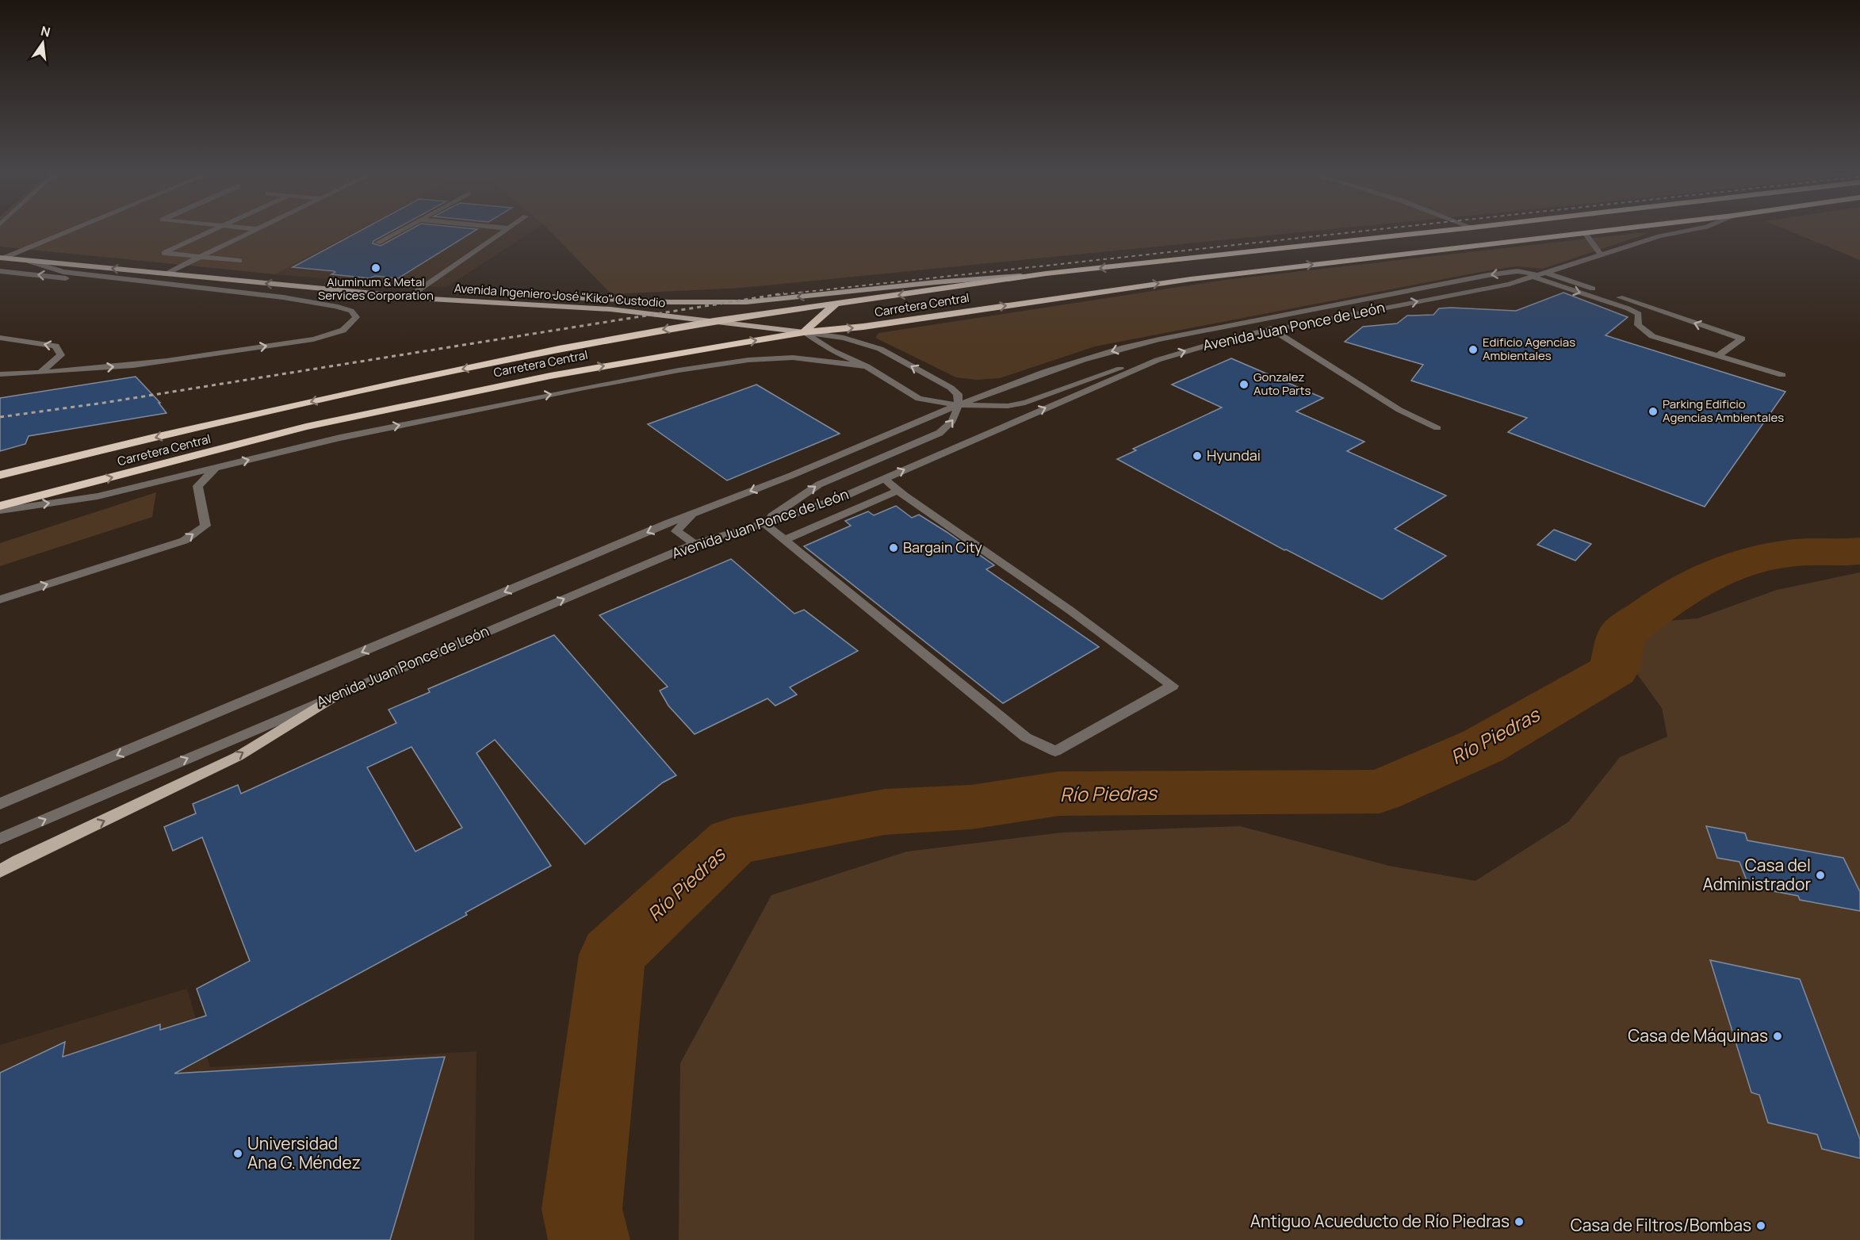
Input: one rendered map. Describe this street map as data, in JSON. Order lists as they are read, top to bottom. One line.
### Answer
{"streets":{"highway":["Carretera Central"],"main road":["Avenida Ingeniero José \"Kiko\" Custodio"],"street":["Avenida Juan Ponce de León"]},"crossings":[["Avenida Ingeniero José \"Kiko\" Custodio","Carretera Central"]],"one_way":["Avenida Ingeniero José \"Kiko\" Custodio"],"water":["Río Piedras"],"places":["Aluminum & Metal Services Corporation","Edificio Agencias Ambientales","Gonzalez Auto Parts","Parking Edificio Agencias Ambientales","Hyundai","Bargain City","Casa del Administrador","Casa de Máquinas","Universidad Ana G. Méndez","Antiguo Acueducto de Río Piedras","Casa de Filtros/Bombas"],"north":"top"}
